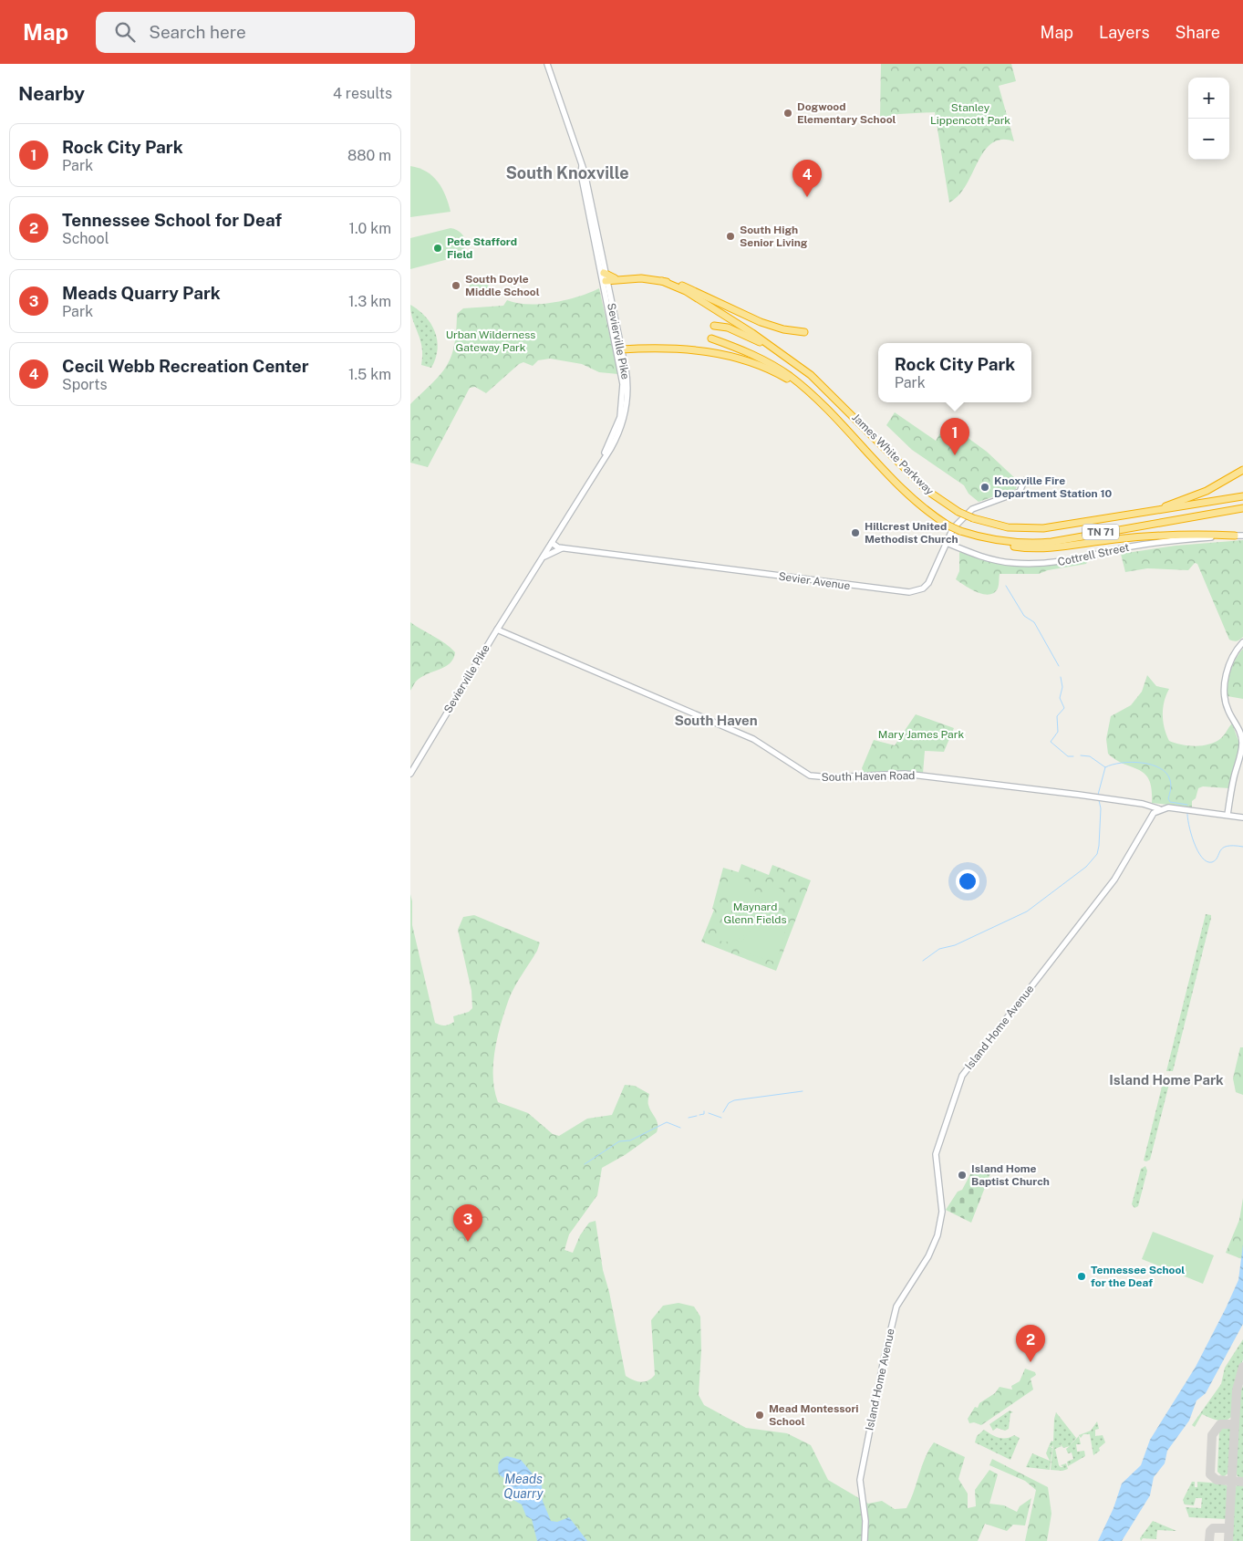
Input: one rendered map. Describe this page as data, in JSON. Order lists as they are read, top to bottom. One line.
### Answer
{"streets":{"highway":["James White Parkway","TN 71"],"street":["Sevierville Pike","Cottrell Street","Sevier Avenue","South Haven Road","Island Home Avenue"]},"crossings":[["Sevierville Pike","Sevier Avenue"],["Sevierville Pike","South Haven Road"],["Cottrell Street","Sevier Avenue"],["South Haven Road","Island Home Avenue"]],"districts":["South Knoxville","South Haven","Island Home Park"],"water":["Meads Quarry"],"parks":["Stanley Lippencott Park","Urban Wilderness Gateway Park","Mary James Park","Maynard Glenn Fields"],"places":["Dogwood Elementary School","South High Senior Living","Pete Stafford Field","South Doyle Middle School","Knoxville Fire Department Station 10","Hillcrest United Methodist Church","Island Home Baptist Church","Tennessee School for the Deaf","Mead Montessori School"],"page":{"header":"Map","search":"Search here","nav":["Map","Layers","Share"],"heading":["Nearby","4 results"],"map_buttons":["+","−"],"list":[{"mark":"1","name":"Rock City Park","note":"Park","value":"880 m"},{"mark":"2","name":"Tennessee School for Deaf","note":"School","value":"1.0 km"},{"mark":"3","name":"Meads Quarry Park","note":"Park","value":"1.3 km"},{"mark":"4","name":"Cecil Webb Recreation Center","note":"Sports","value":"1.5 km"}],"pins":["4","1","3","2"],"popup":["Rock City Park","Park"]}}
